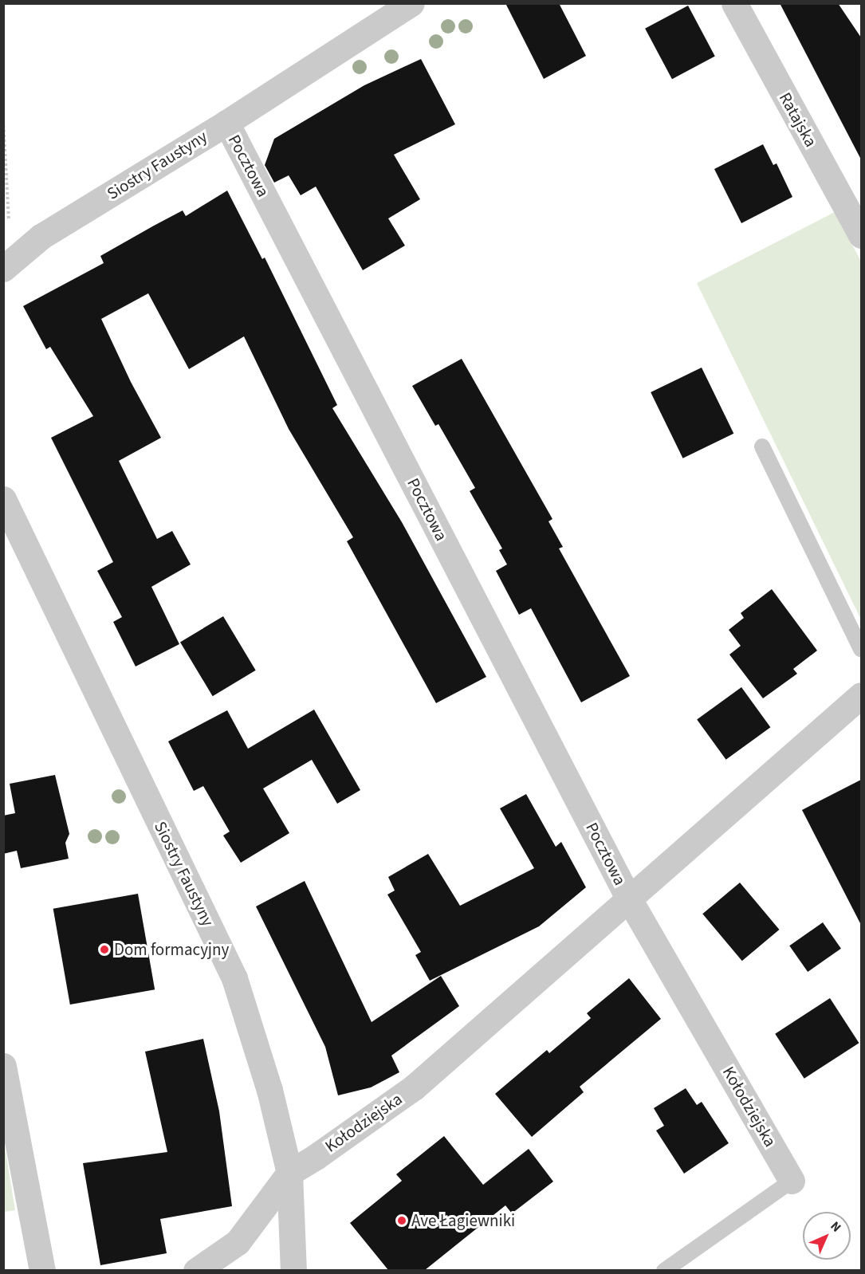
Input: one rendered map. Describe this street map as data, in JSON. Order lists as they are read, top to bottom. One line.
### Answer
{"streets":{"street":["Ratajska","Siostry Faustyny","Pocztowa","Kołodziejska"]},"crossings":[["Siostry Faustyny","Pocztowa"],["Siostry Faustyny","Kołodziejska"],["Pocztowa","Kołodziejska"]],"places":["Dom formacyjny","Ave Łagiewniki"],"north":"top right"}
